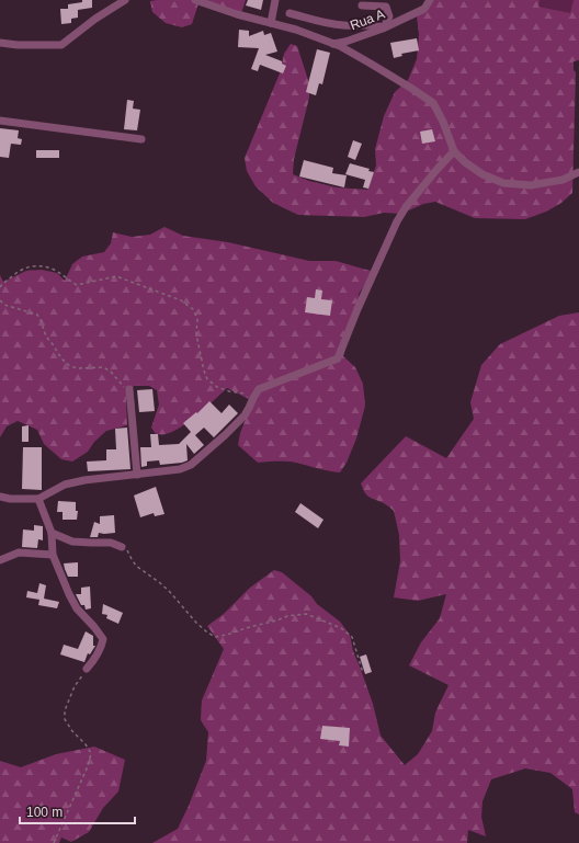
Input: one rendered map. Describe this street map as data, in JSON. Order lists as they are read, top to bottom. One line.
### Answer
{"streets":{"street":["Rua A"]},"scale_bar":"100 m"}
